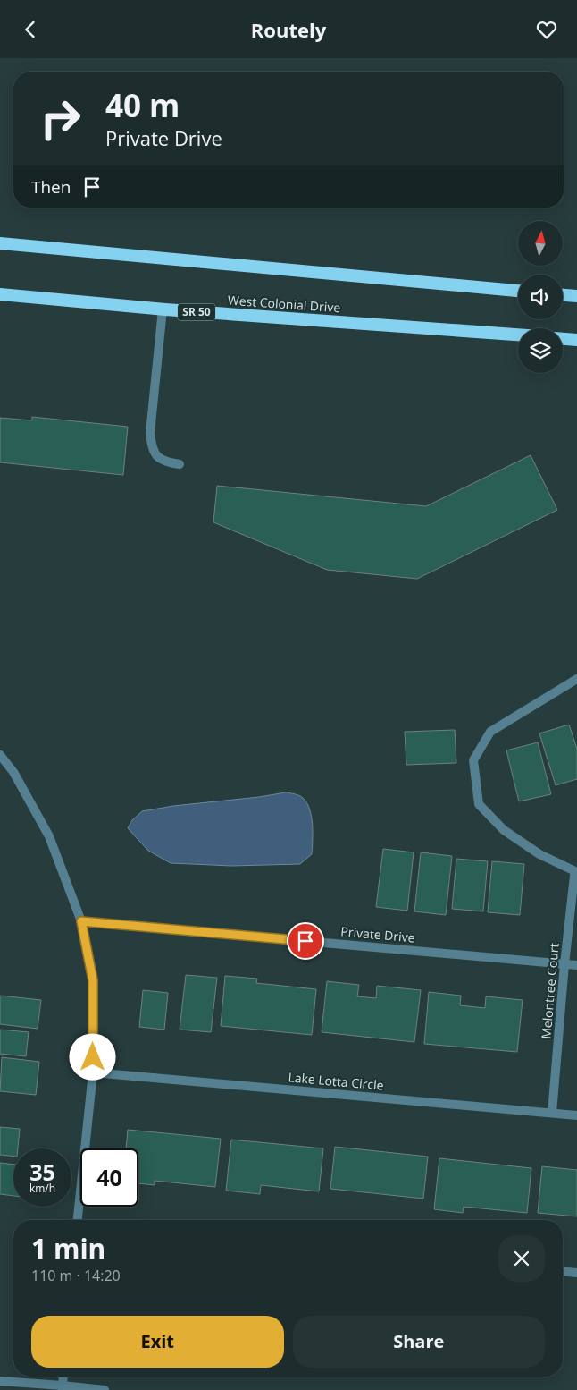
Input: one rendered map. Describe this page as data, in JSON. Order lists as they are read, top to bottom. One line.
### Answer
{"streets":{"highway":["West Colonial Drive","SR 50"],"street":["Private Drive","Melontree Court","Lake Lotta Circle"]},"crossings":[["Private Drive","Melontree Court"],["Melontree Court","Lake Lotta Circle"]],"north":"top","page":{"header":"Routely","turn":["40 m","Private Drive"],"then":"Then","speed":"35 km/h","limit":"40","heading":["1 min","110 m · 14:20"],"buttons":["Exit","Share"]}}
